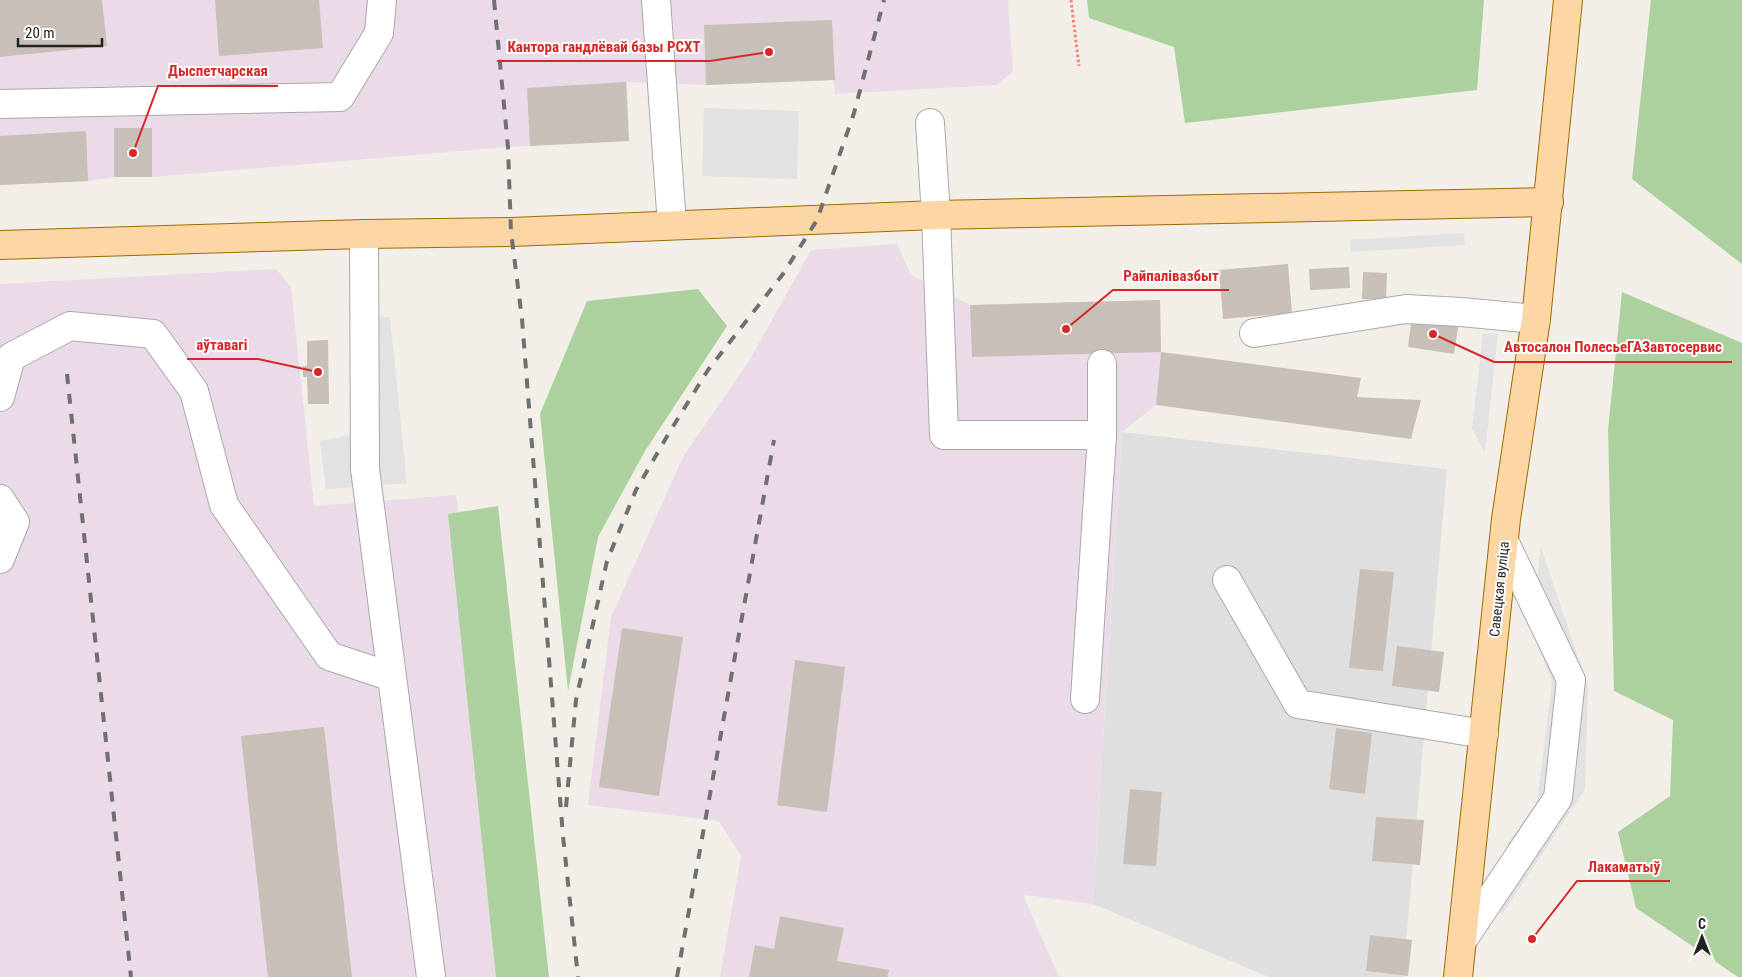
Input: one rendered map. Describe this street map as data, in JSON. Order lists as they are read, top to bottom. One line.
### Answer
{"streets":{"main road":["Савецкая вуліца"]},"places":["Кантора гандлёвай базы РСХТ","Дыспетчарская","Райпалівазбыт","Автосалон ПолесьеГАЗавтосервис","аўтавагі","Лакаматыў"],"scale_bar":"20 m","north":"top"}
